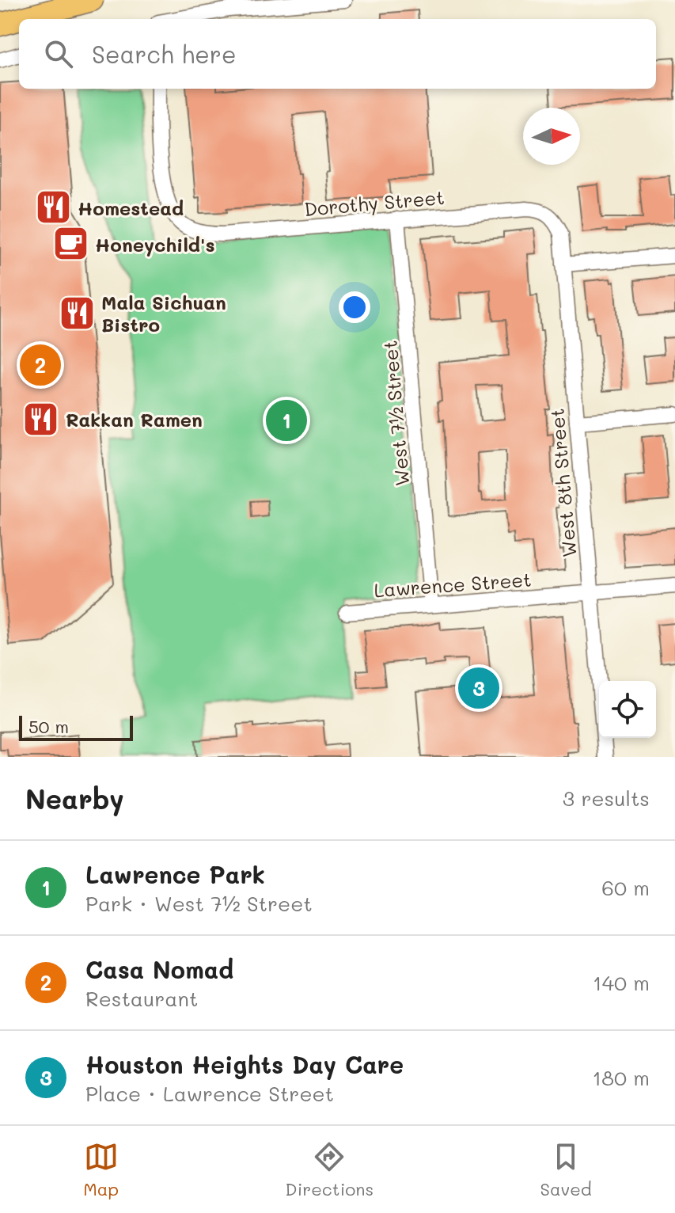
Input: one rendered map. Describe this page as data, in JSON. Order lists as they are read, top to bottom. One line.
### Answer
{"streets":{"street":["Dorothy Street","West 7½ Street","West 8th Street","Lawrence Street"]},"crossings":[["Dorothy Street","West 7½ Street"],["Dorothy Street","West 8th Street"],["West 7½ Street","Lawrence Street"],["West 8th Street","Lawrence Street"]],"places":{"restaurant":["Homestead","Mala Sichuan Bistro","Rakkan Ramen"],"cafe":["Honeychild's"]},"scale_bar":"50 m","north":"right","page":{"search":"Search here","pins":["2","1","3"],"scale":"50 m","heading":["Nearby","3 results"],"list":[{"mark":"1","name":"Lawrence Park","note":"Park · West 7½ Street","value":"60 m"},{"mark":"2","name":"Casa Nomad","note":"Restaurant","value":"140 m"},{"mark":"3","name":"Houston Heights Day Care","note":"Place · Lawrence Street","value":"180 m"}],"nav":["Map","Directions","Saved"]}}
